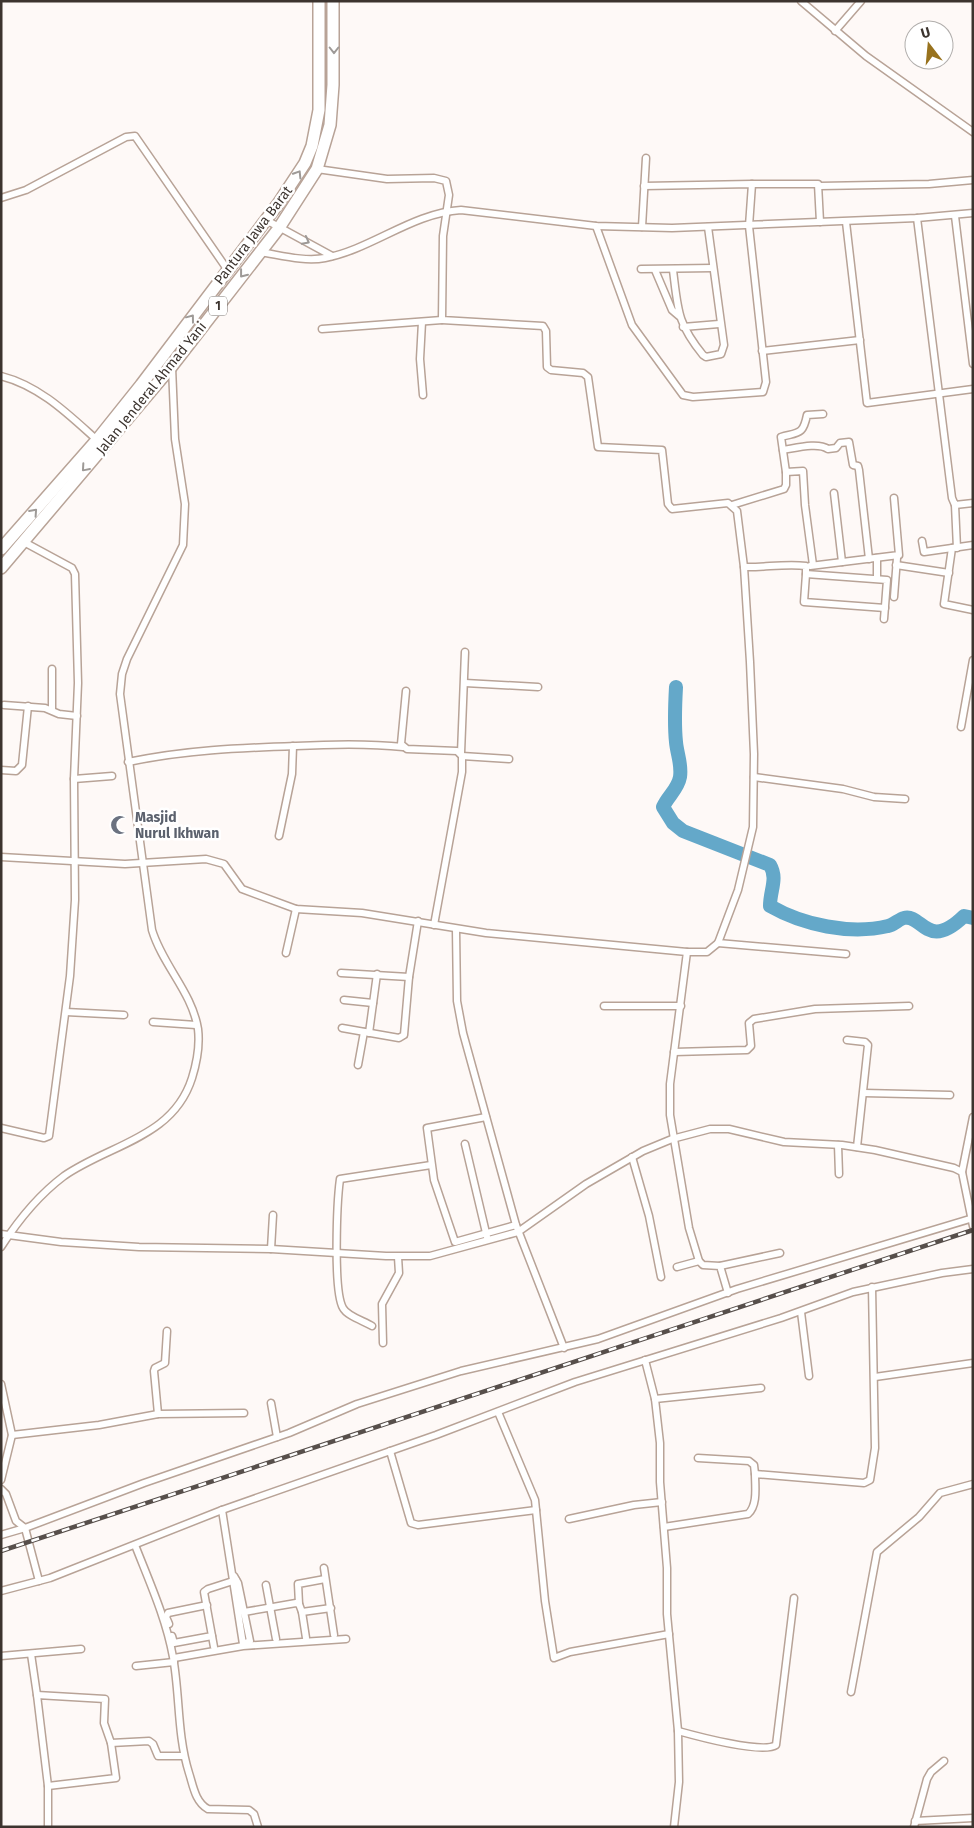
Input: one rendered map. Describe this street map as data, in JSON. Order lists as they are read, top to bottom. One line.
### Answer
{"streets":{"highway":["Pantura Jawa Barat","1","Jalan Jenderal Ahmad Yani"]},"one_way":["Pantura Jawa Barat","Jalan Jenderal Ahmad Yani"],"places":{"mosque":["Masjid Nurul Ikhwan"]},"north":"top"}
